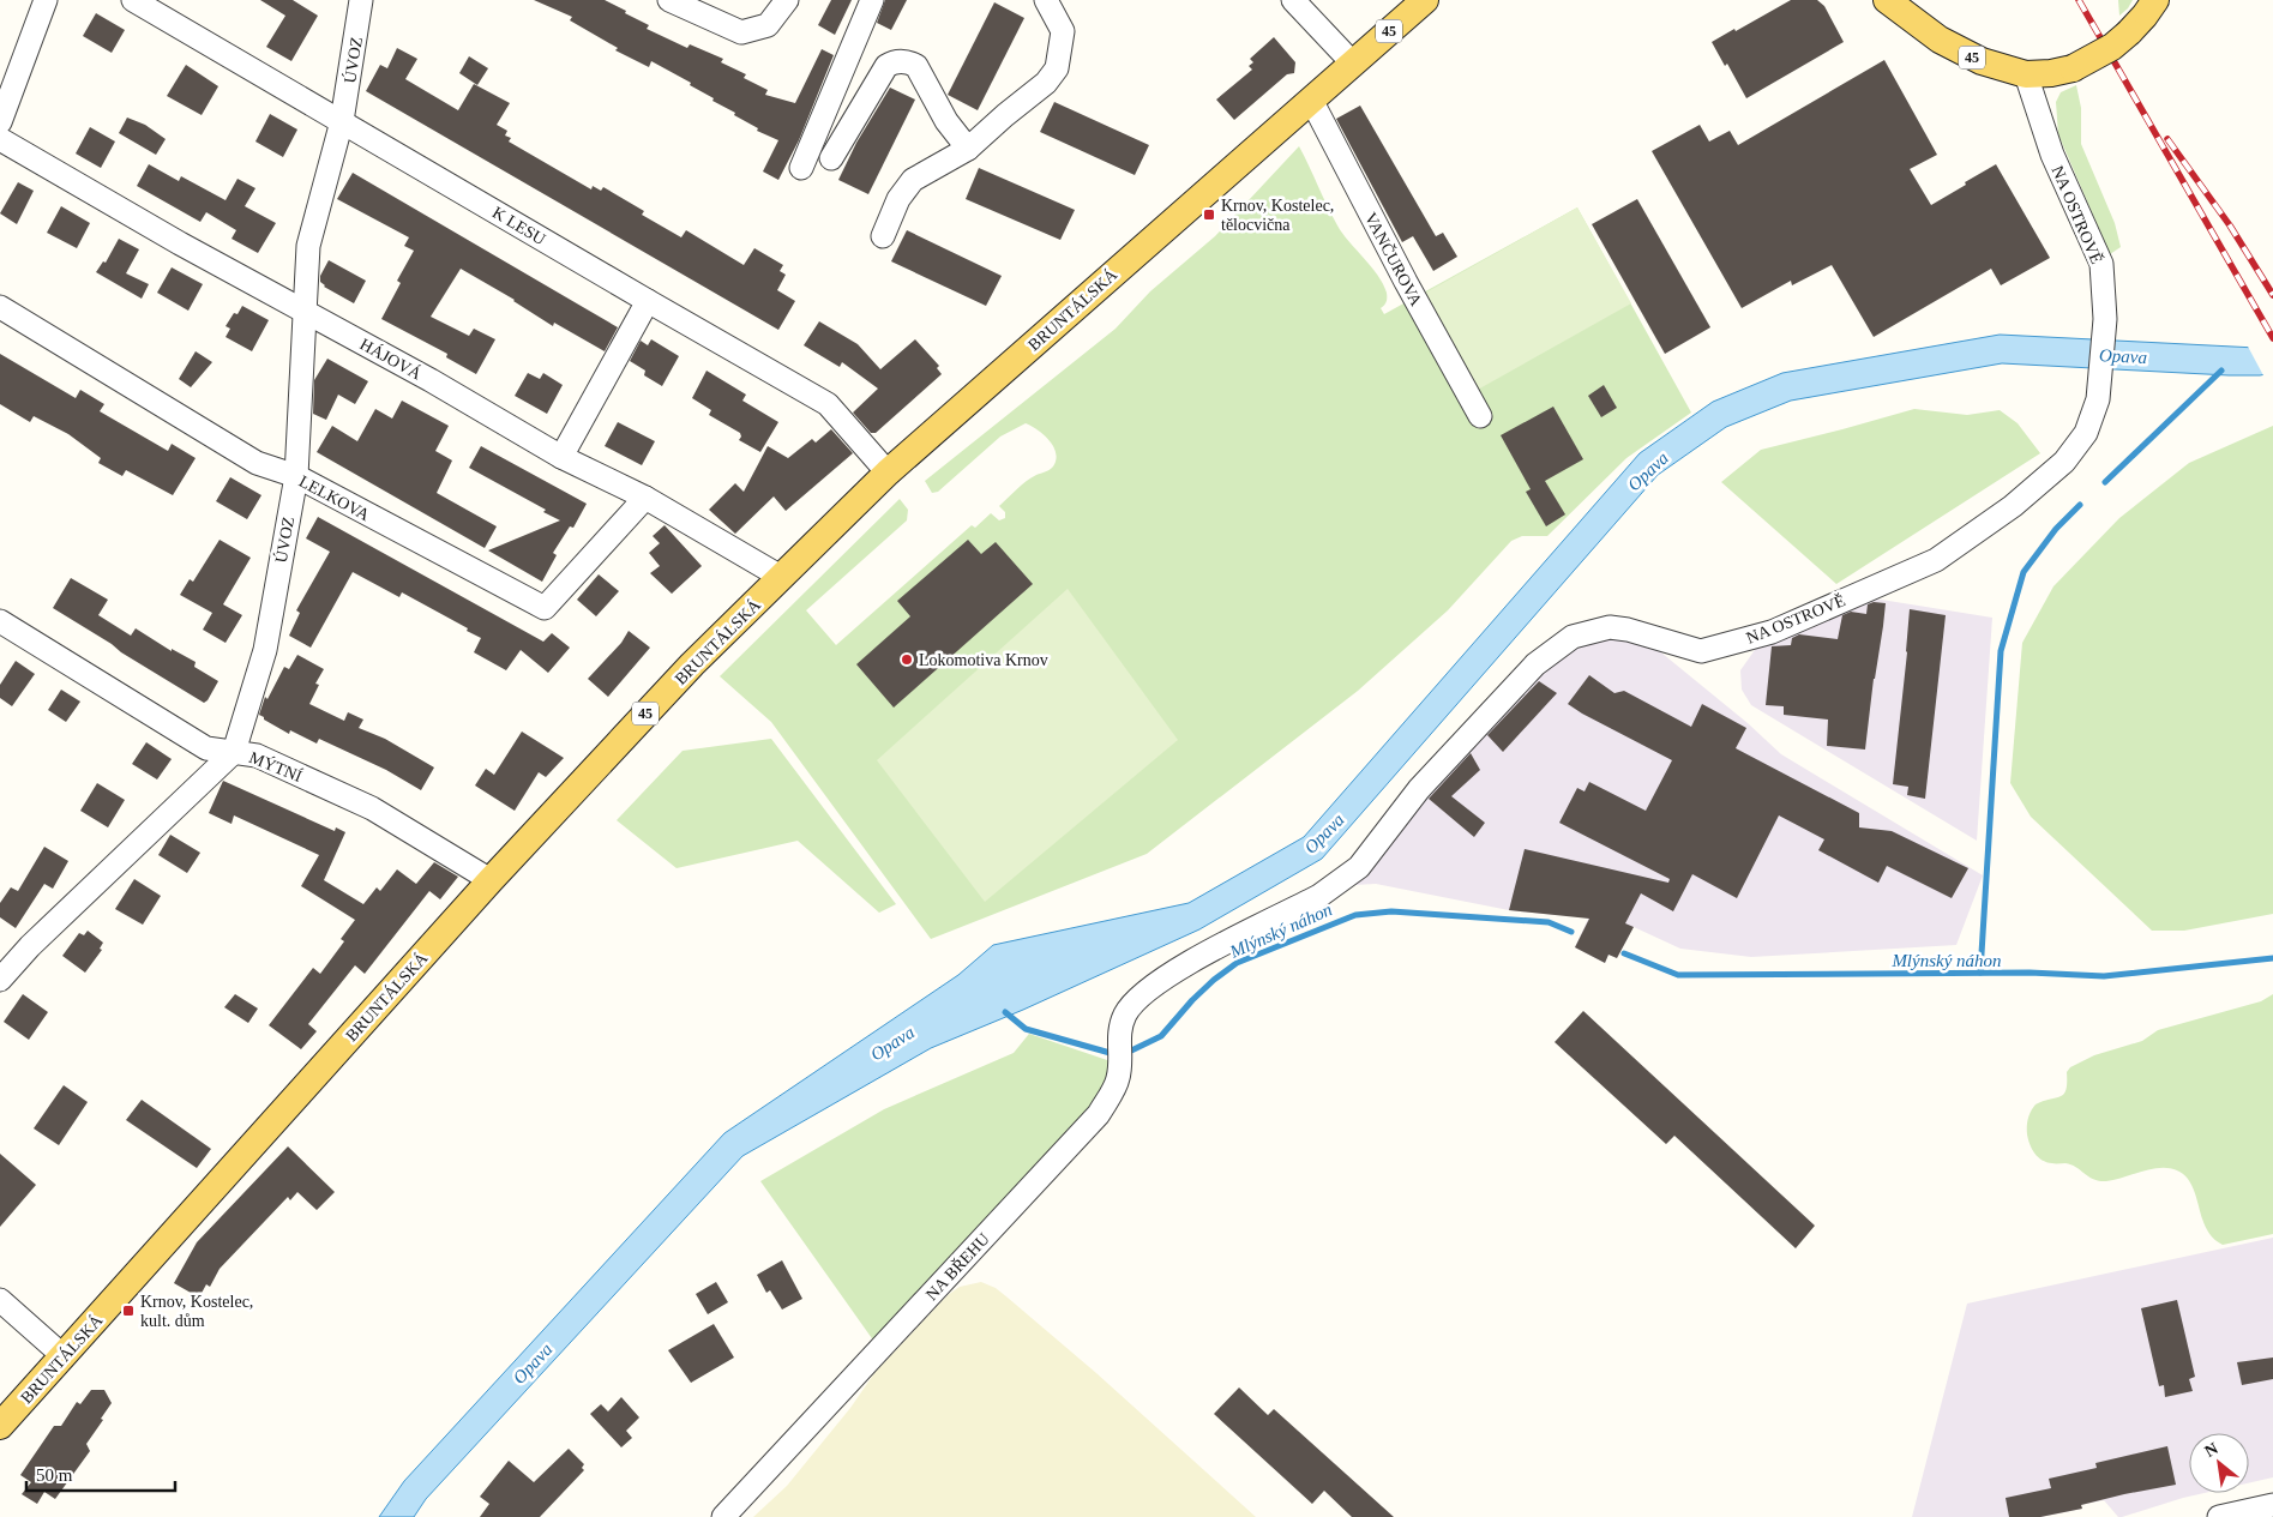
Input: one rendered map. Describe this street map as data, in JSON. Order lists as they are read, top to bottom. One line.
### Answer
{"streets":{"main road":["45","BRUNTÁLSKÁ"],"street":["ÚVOZ","NA OSTROVĚ","K LESU","VANČUROVA","HÁJOVÁ","LELKOVA","MÝTNÍ","NA BŘEHU"]},"crossings":[["45","NA OSTROVĚ"],["ÚVOZ","K LESU"],["ÚVOZ","HÁJOVÁ"],["ÚVOZ","LELKOVA"],["ÚVOZ","MÝTNÍ"],["NA OSTROVĚ","NA BŘEHU"],["K LESU","BRUNTÁLSKÁ"],["VANČUROVA","BRUNTÁLSKÁ"],["BRUNTÁLSKÁ","HÁJOVÁ"],["BRUNTÁLSKÁ","MÝTNÍ"],["HÁJOVÁ","LELKOVA"]],"water":["Opava","Mlýnský náhon"],"places":{"transit":["Krnov, Kostelec, tělocvična","Krnov, Kostelec, kult. dům"],"other":["Lokomotiva Krnov"]},"scale_bar":"50 m","north":"top left"}
